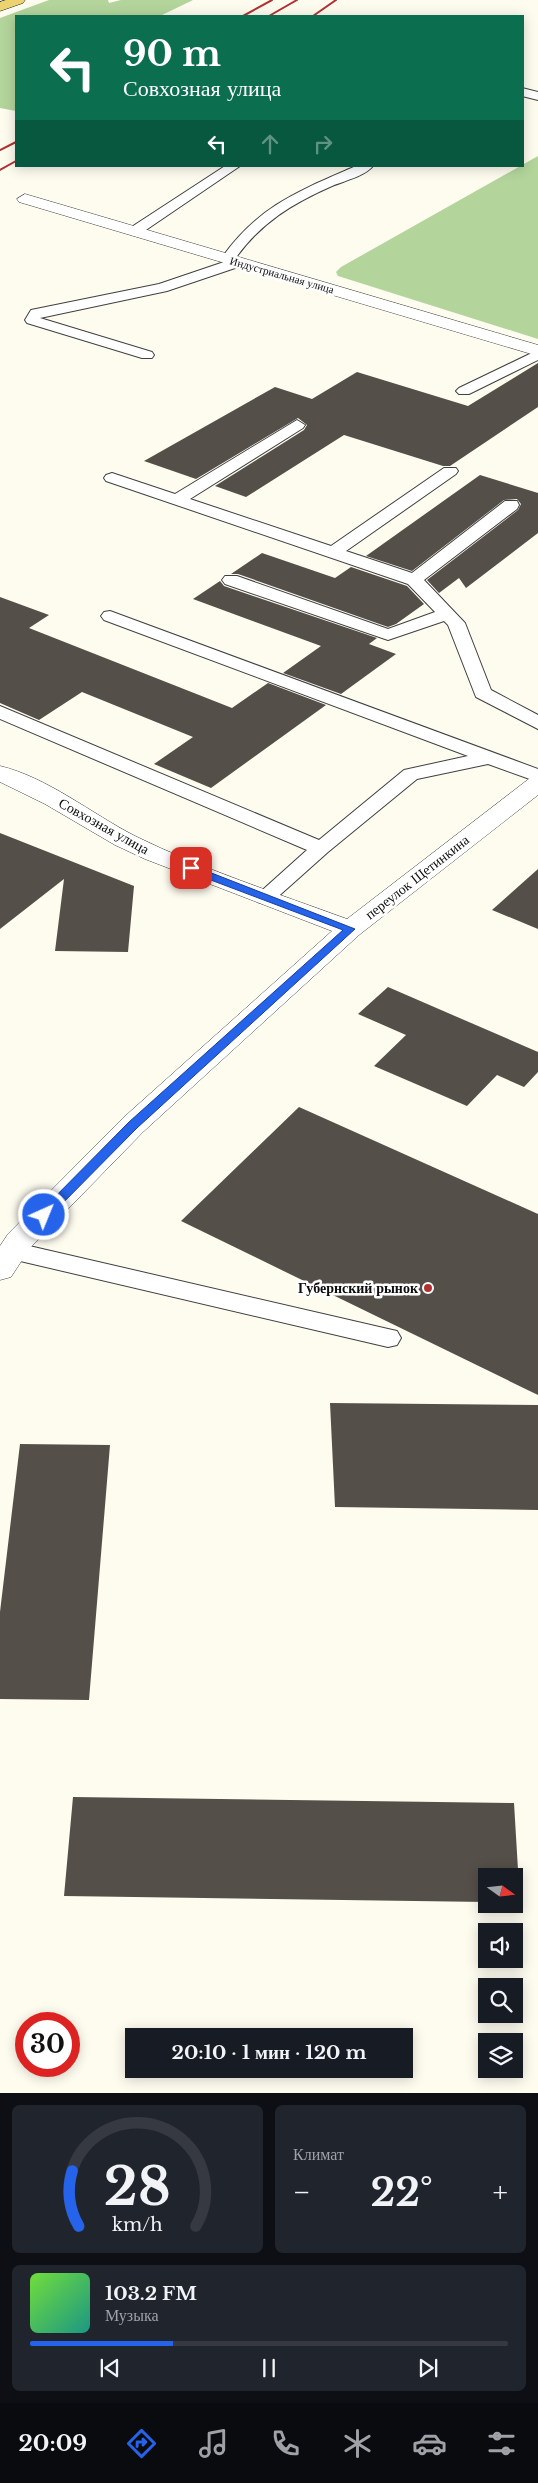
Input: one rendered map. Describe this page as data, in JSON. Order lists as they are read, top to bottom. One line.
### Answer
{"streets":{"street":["Индустриальная улица","Совхозная улица","переулок Щетинкина"]},"crossings":[["Совхозная улица","переулок Щетинкина"]],"places":["Губернский рынок"],"north":"right","page":{"turn":["90 m","Совхозная улица"],"limit":"30","trip":"20:10 · 1 мин · 120 m","tile":"Климат","heat":["−","22°","+"],"song":["103.2 FM","Музыка"],"tabs":"20:09","gauge":["28","km/h"]}}
